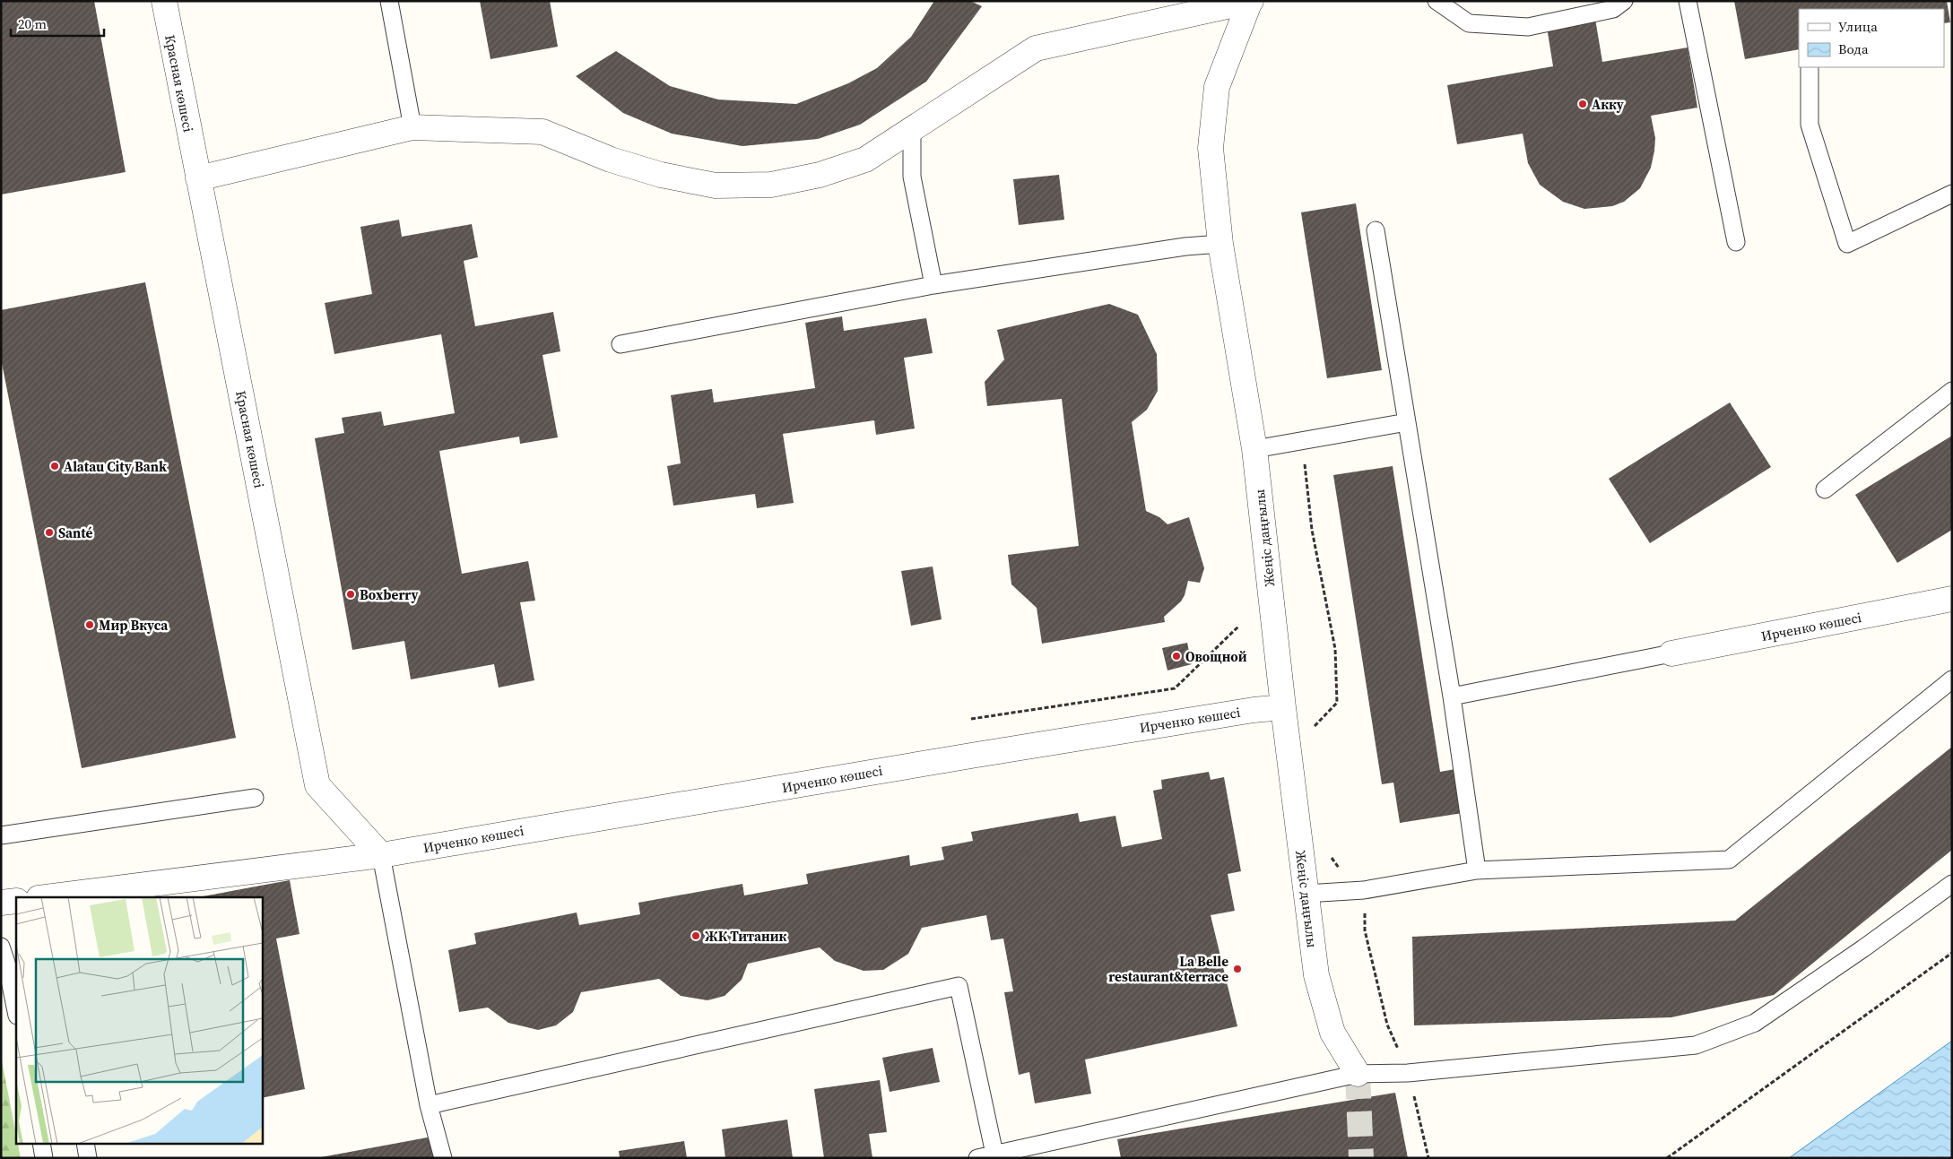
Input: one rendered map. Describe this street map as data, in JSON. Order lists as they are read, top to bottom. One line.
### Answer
{"streets":{"street":["Красная көшесі","Жеңіс даңғылы","Ирченко көшесі"]},"crossings":[["Красная көшесі","Ирченко көшесі"],["Жеңіс даңғылы","Ирченко көшесі"]],"places":["Акку","Alatau City Bank","Santé","Boxberry","Мир Вкуса","Овощной","ЖК Титаник","La Belle restaurant&terrace"],"legend":["Улица","Вода"],"scale_bar":"20 m"}
